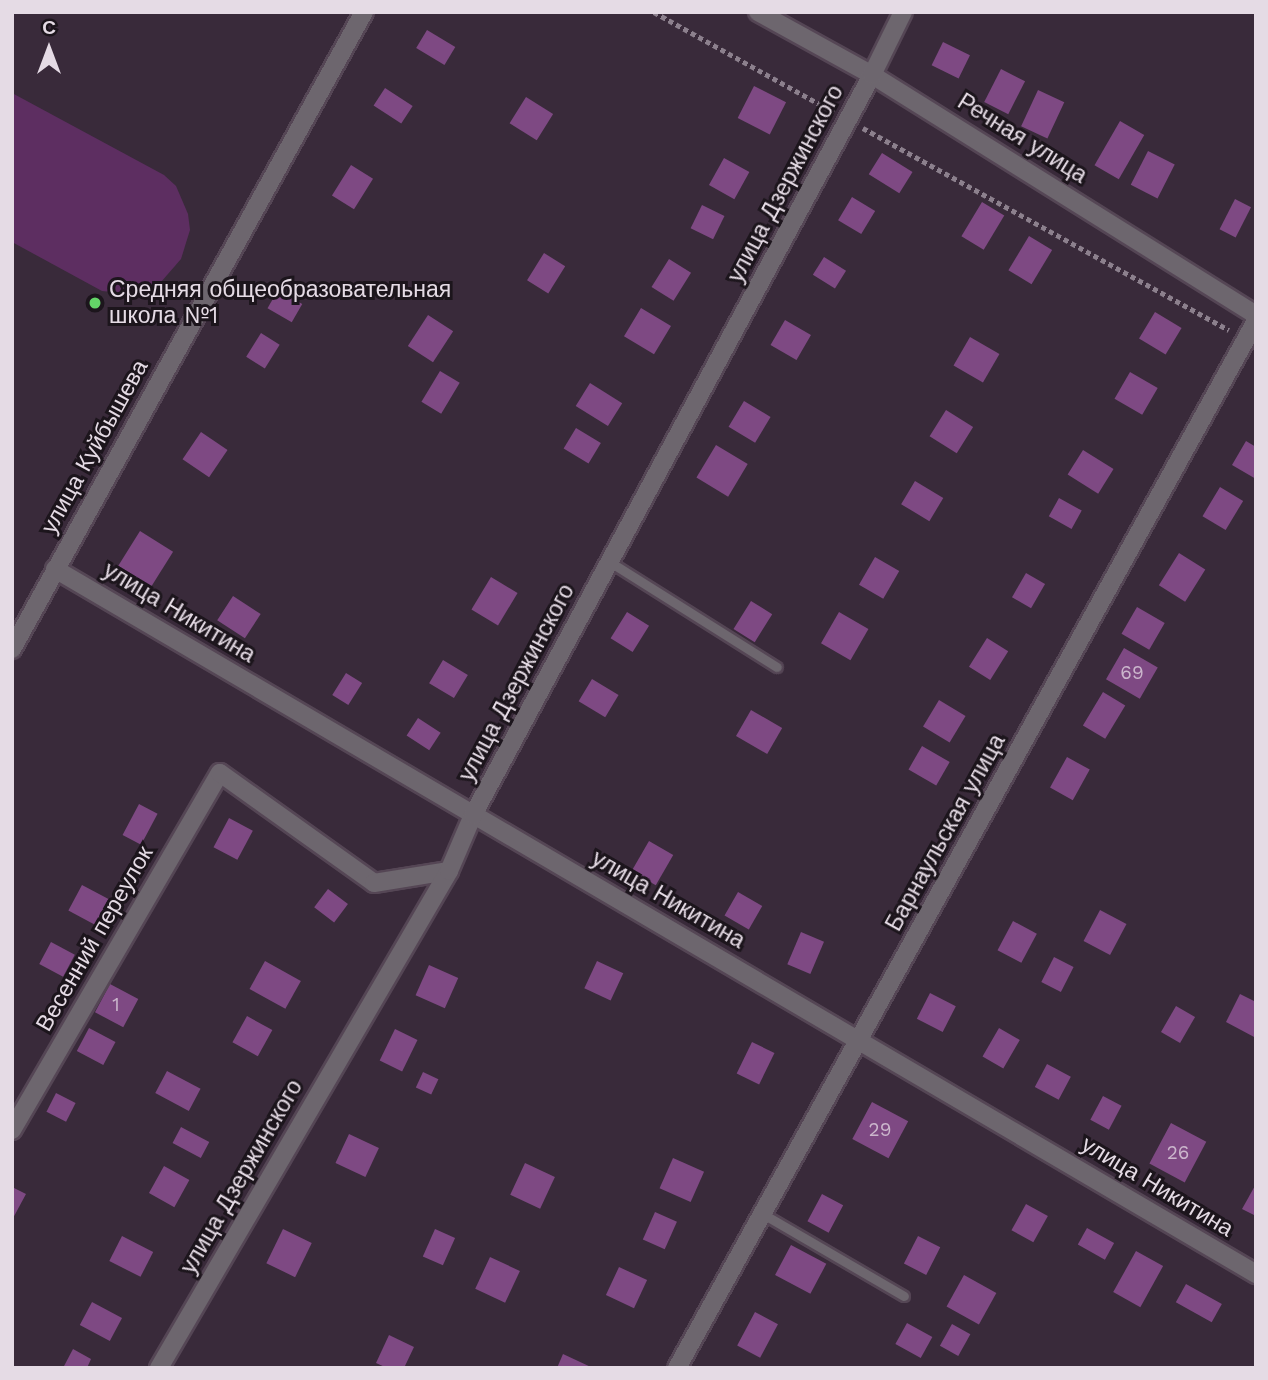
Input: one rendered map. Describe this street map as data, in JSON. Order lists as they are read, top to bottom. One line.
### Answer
{"streets":{"street":["Речная улица","улица Дзержинского","улица Куйбышева","улица Никитина","Барнаульская улица","Весенний переулок"]},"crossings":[["Речная улица","улица Дзержинского"],["улица Дзержинского","улица Никитина"],["улица Дзержинского","Весенний переулок"],["улица Куйбышева","улица Никитина"],["улица Никитина","Барнаульская улица"]],"places":["Средняя общеобразовательная школа №1"],"house_numbers":["69","1","29","26"],"north":"top"}
